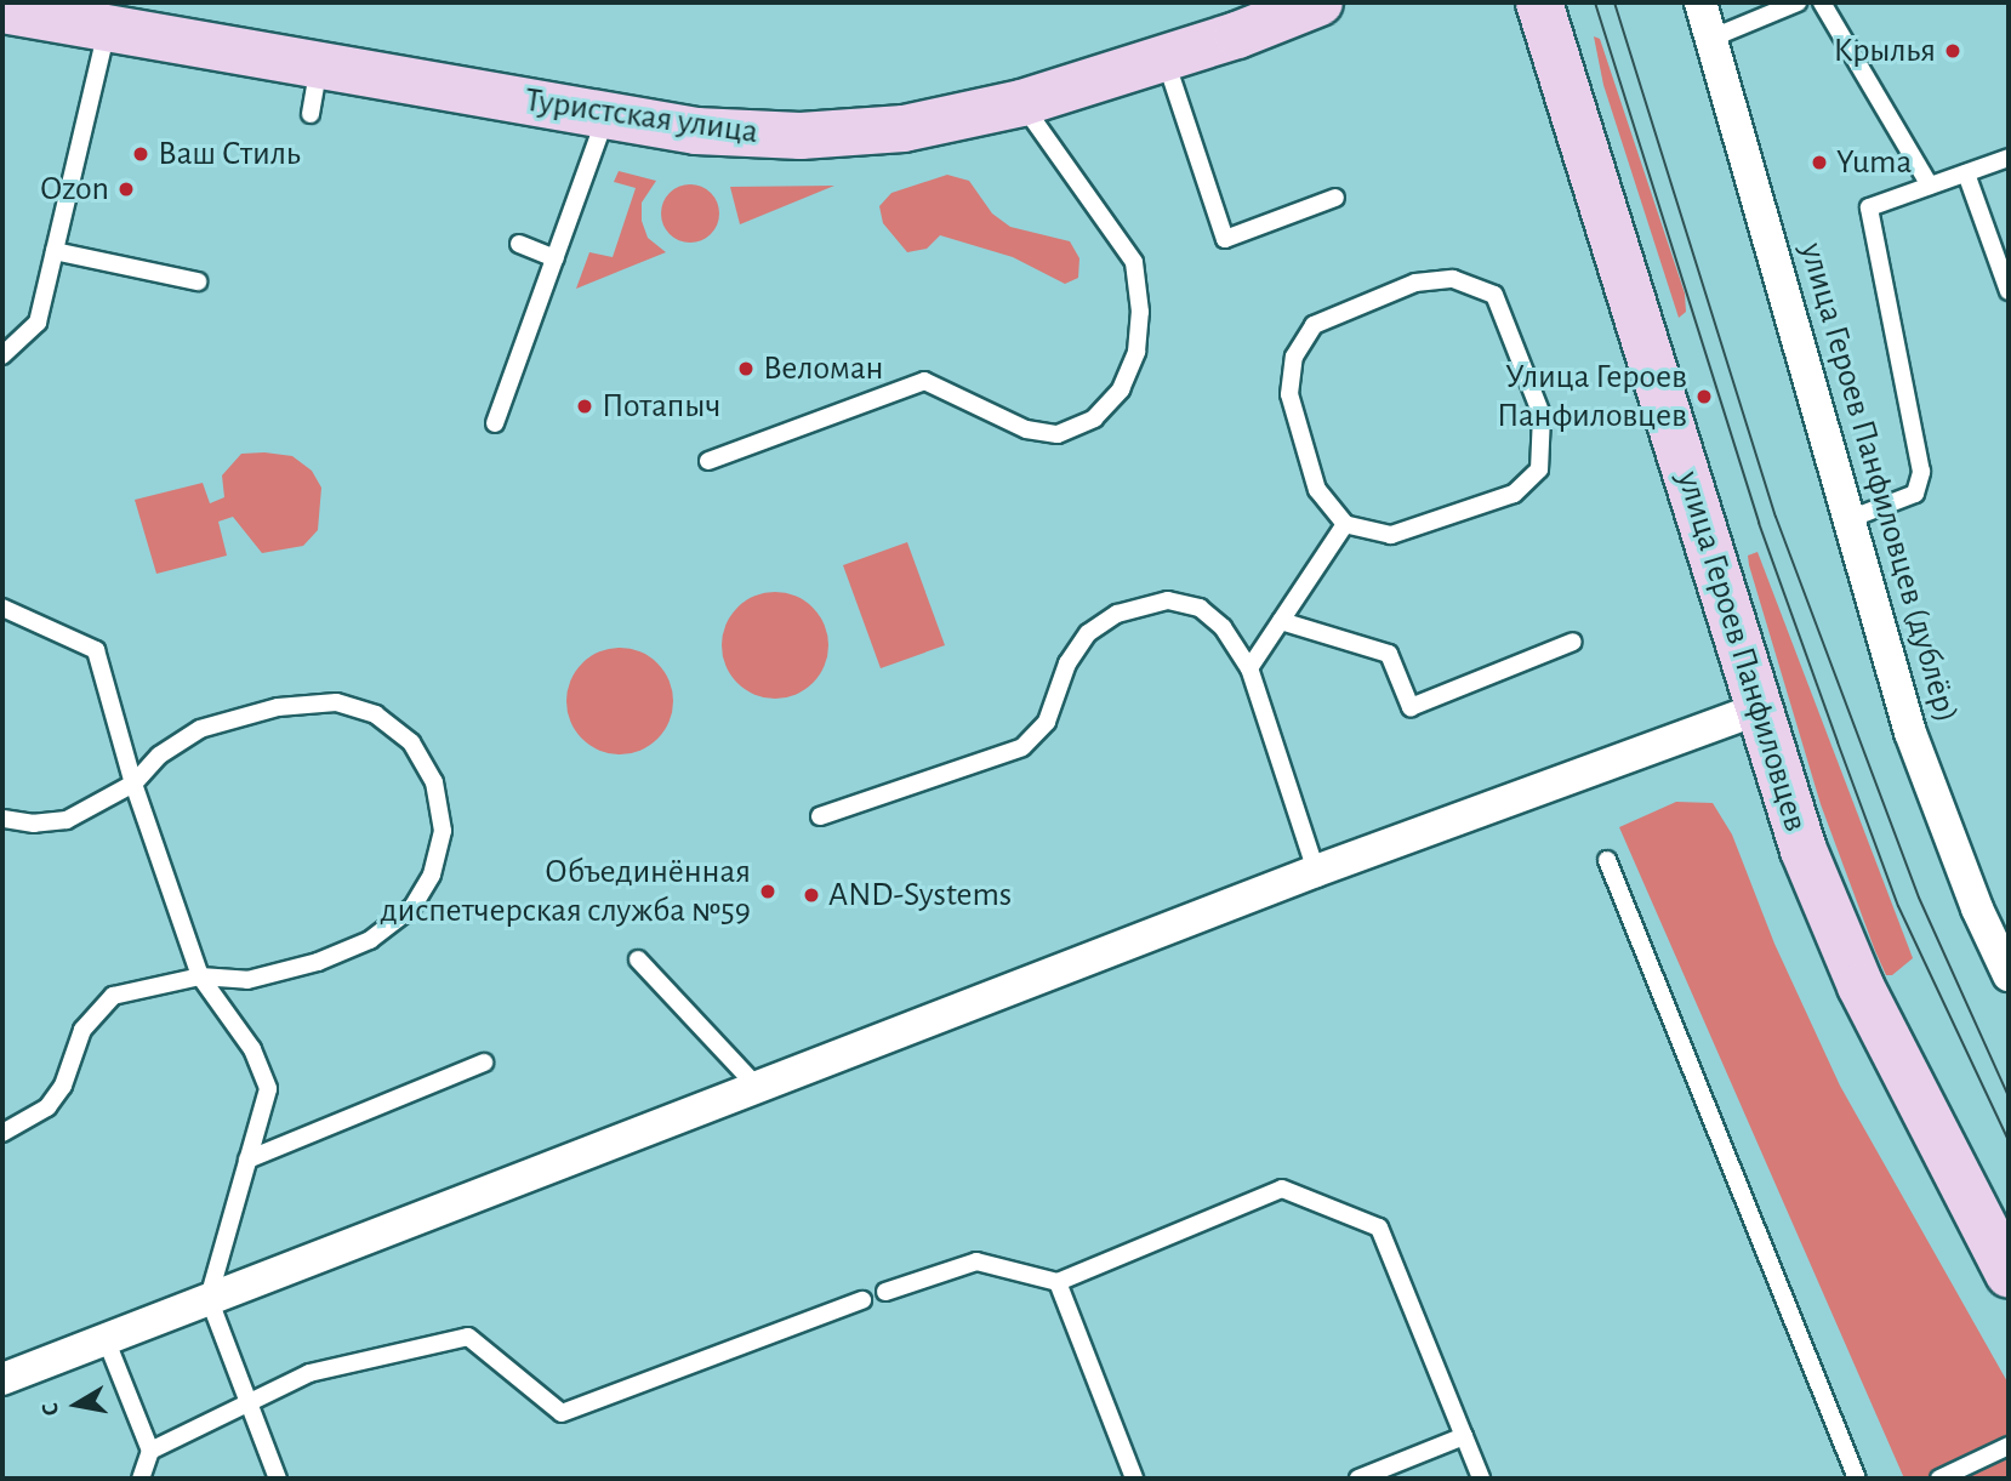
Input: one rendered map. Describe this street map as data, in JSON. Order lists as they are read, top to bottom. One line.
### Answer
{"streets":{"main road":["Туристская улица","улица Героев Панфиловцев"],"street":["улица Героев Панфиловцев (дублёр)"]},"places":["Крылья","Ваш Стиль","Yuma","Ozon","Веломан","Улица Героев Панфиловцев","Потапыч","Объединённая диспетчерская служба №59","AND-Systems"],"north":"left"}
